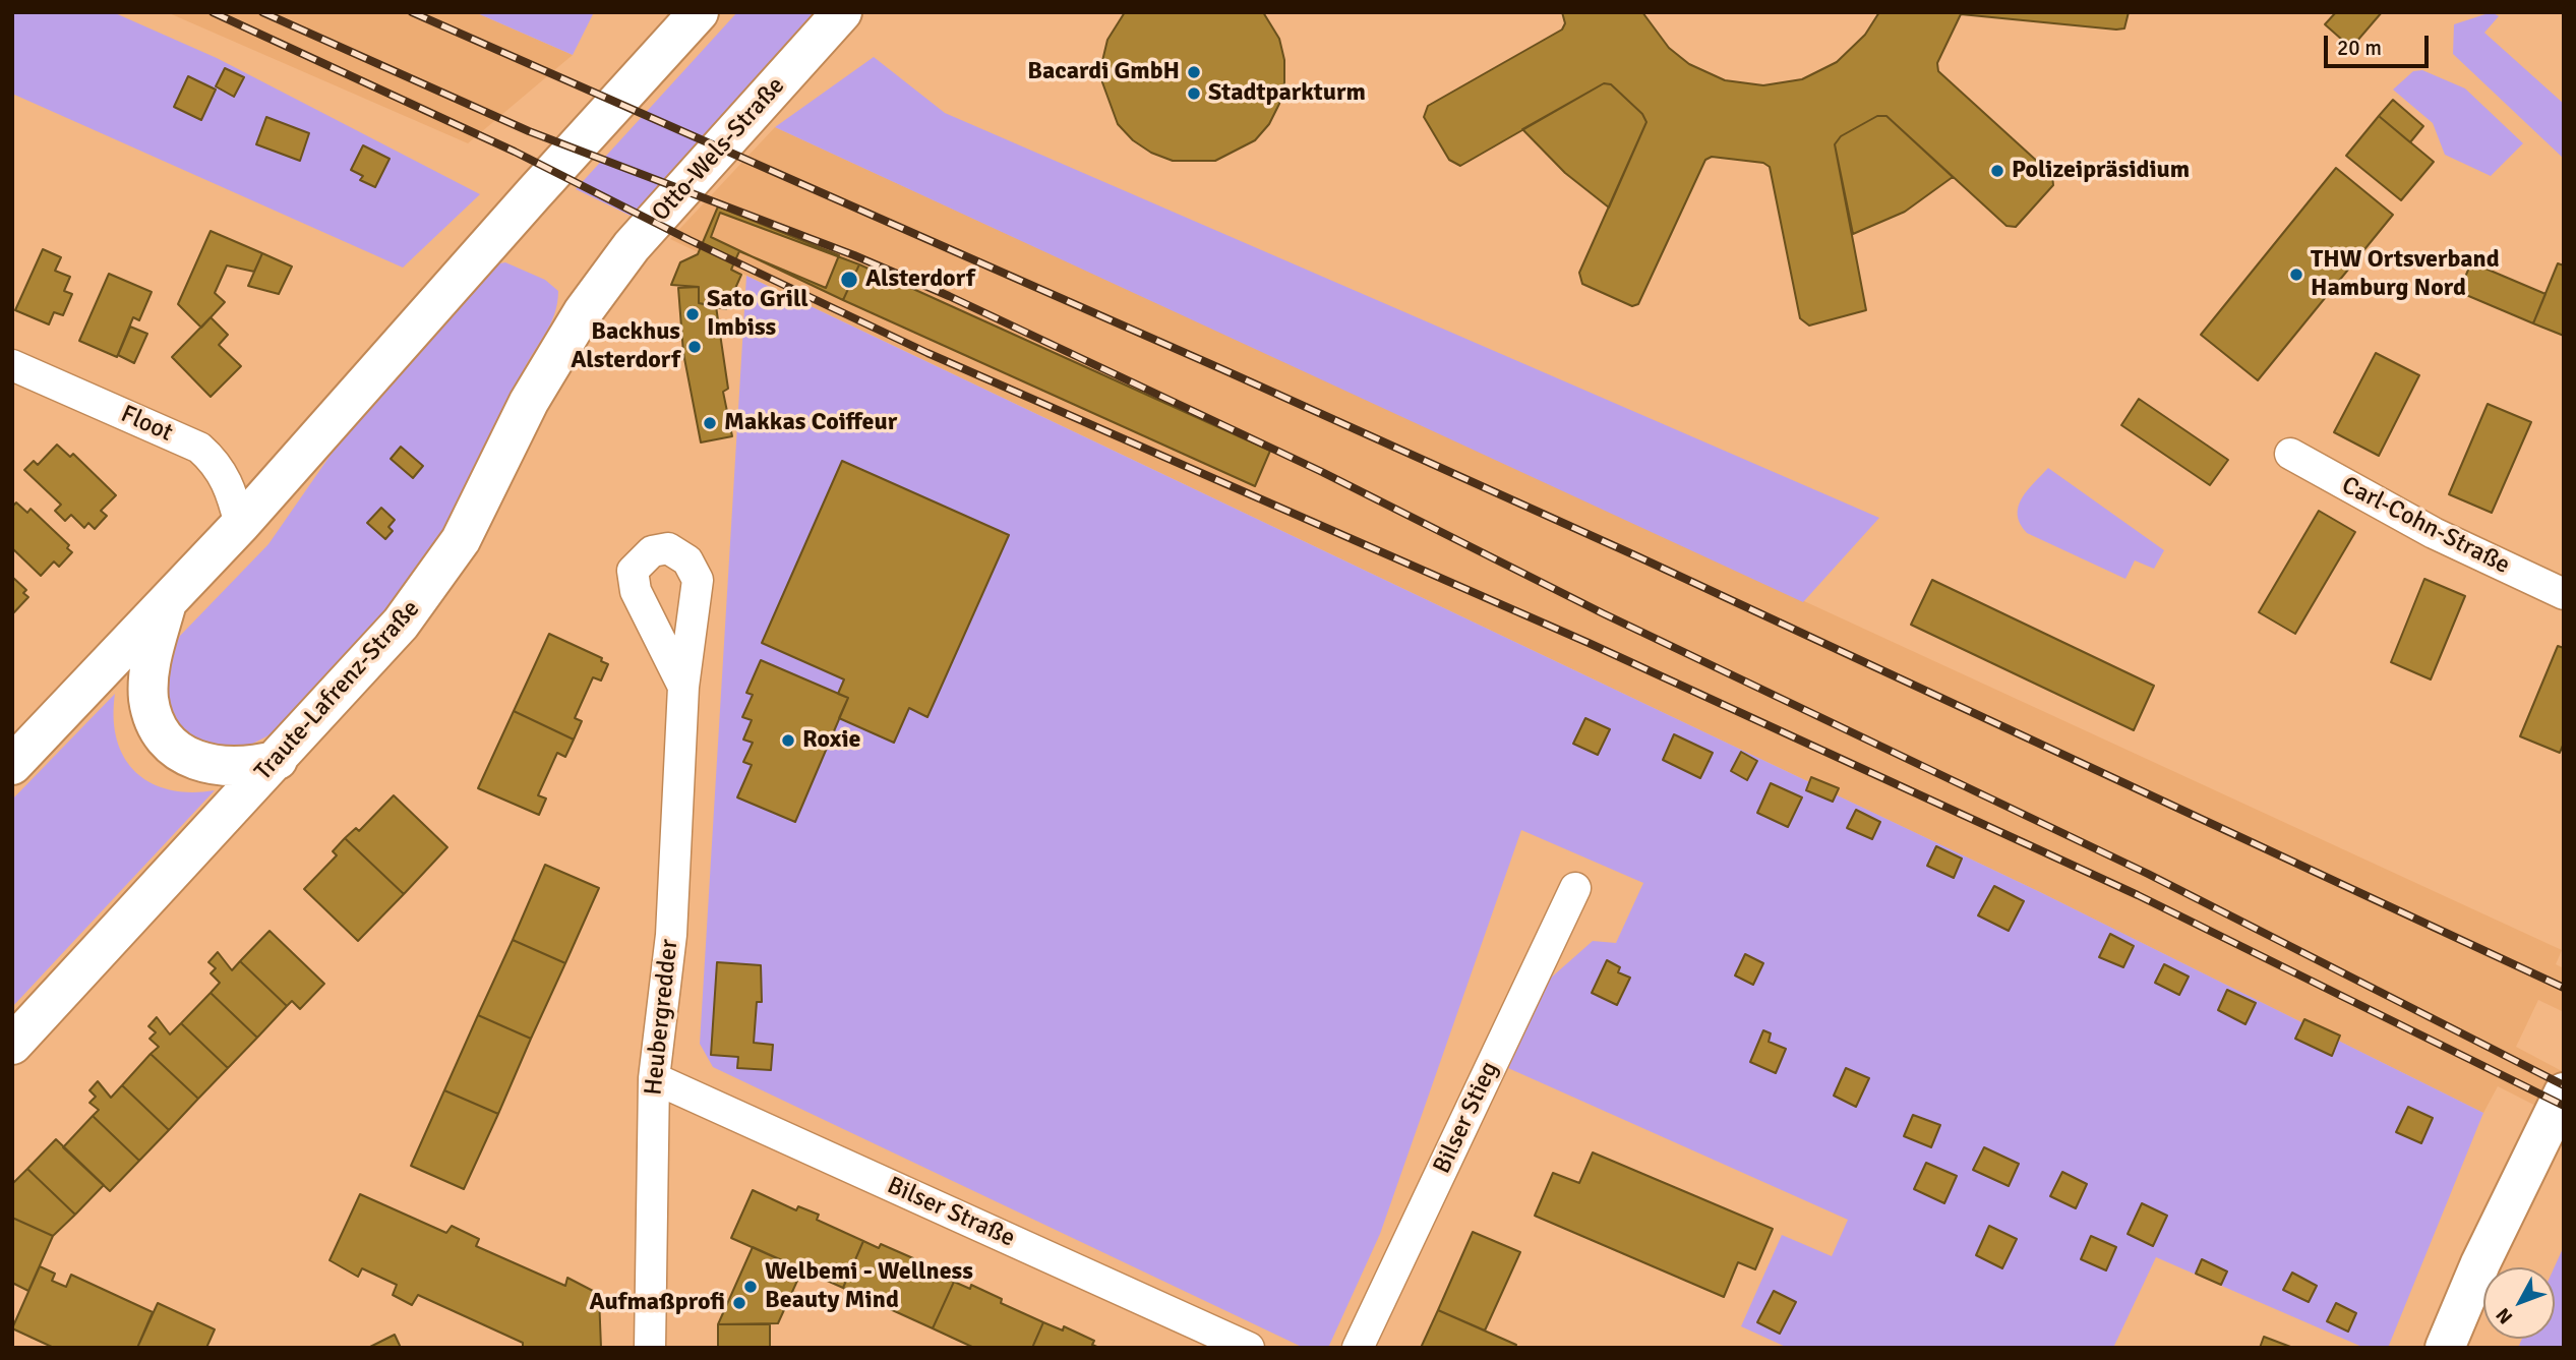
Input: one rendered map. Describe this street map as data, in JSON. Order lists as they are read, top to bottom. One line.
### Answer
{"streets":{"main road":["Otto-Wels-Straße","Traute-Lafrenz-Straße"],"street":["Floot","Carl-Cohn-Straße","Heubergredder","Bilser Stieg","Bilser Straße"]},"crossings":[["Otto-Wels-Straße","Traute-Lafrenz-Straße"],["Heubergredder","Bilser Straße"]],"places":["Bacardi GmbH","Stadtparkturm","Polizeipräsidium","THW Ortsverband Hamburg Nord","Alsterdorf","Sato Grill Imbiss","Backhus Alsterdorf","Makkas Coiffeur","Roxie","Welbemi - Wellness Beauty Mind","Aufmaßprofi"],"scale_bar":"20 m","north":"bottom left"}
